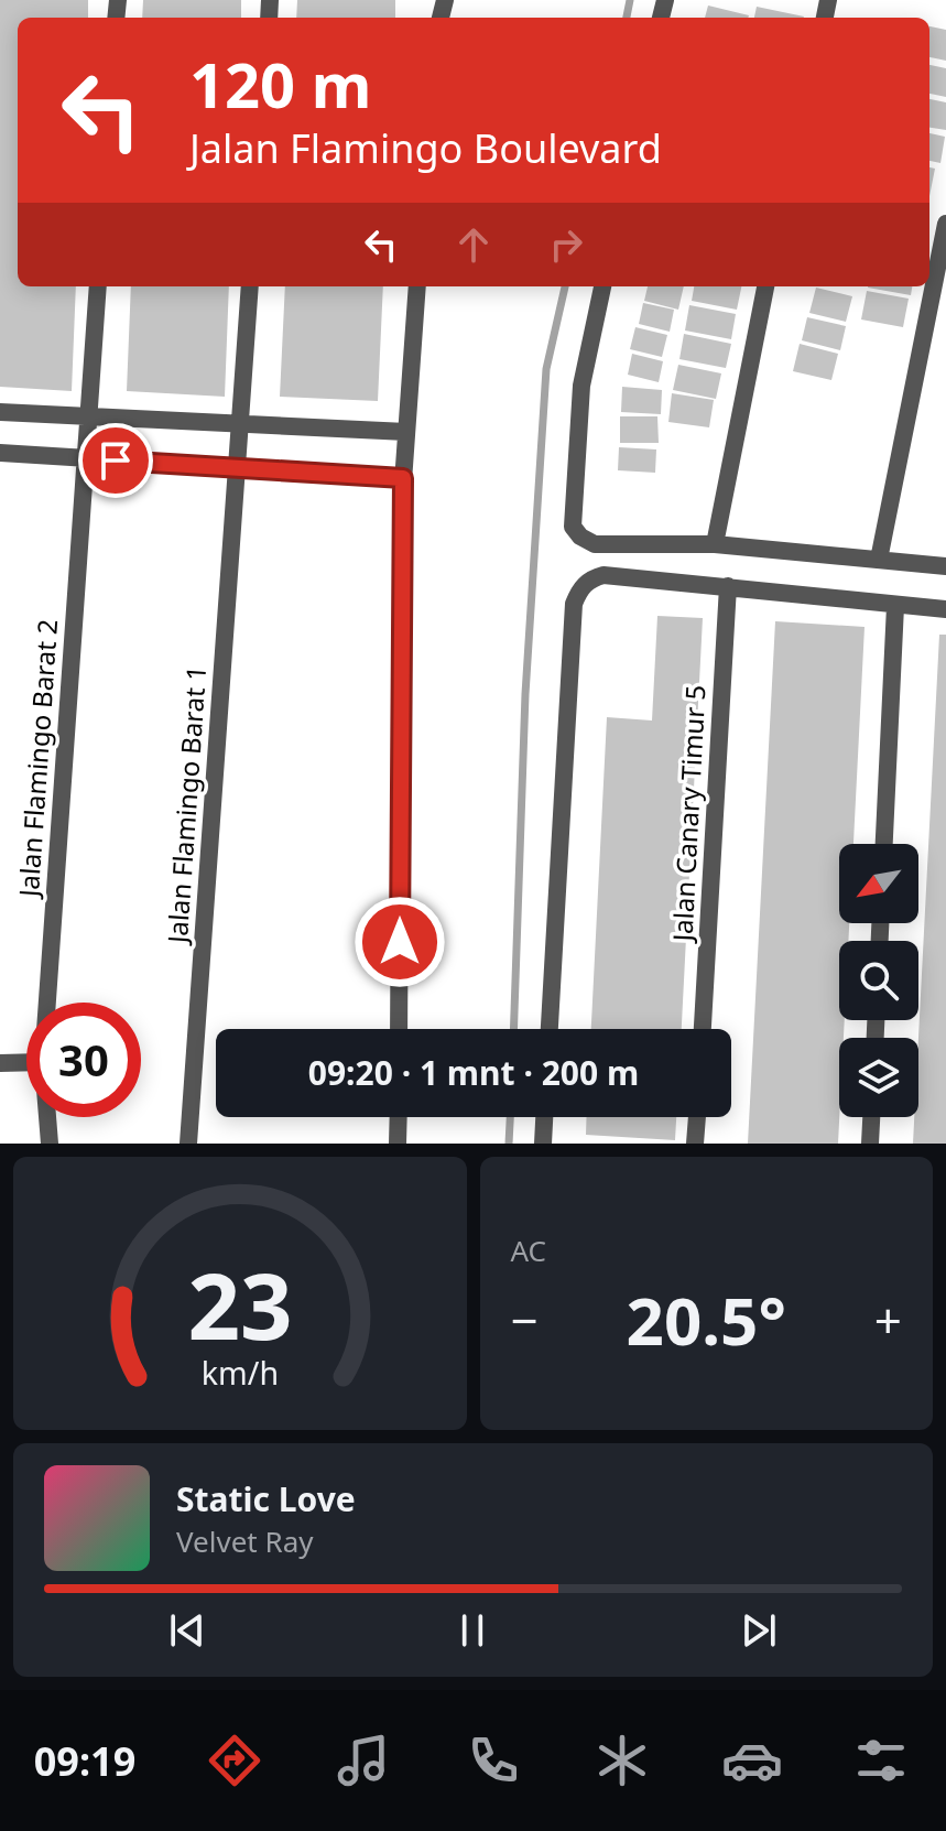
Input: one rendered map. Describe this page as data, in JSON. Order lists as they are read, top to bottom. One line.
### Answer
{"streets":{"street":["Jalan Flamingo Barat 2","Jalan Flamingo Barat 1","Jalan Canary Timur 5"]},"north":"bottom left","page":{"turn":["120 m","Jalan Flamingo Boulevard"],"limit":"30","trip":"09:20 · 1 mnt · 200 m","tile":"AC","heat":["−","20.5°","+"],"song":["Static Love","Velvet Ray"],"tabs":"09:19","gauge":["23","km/h"]}}
